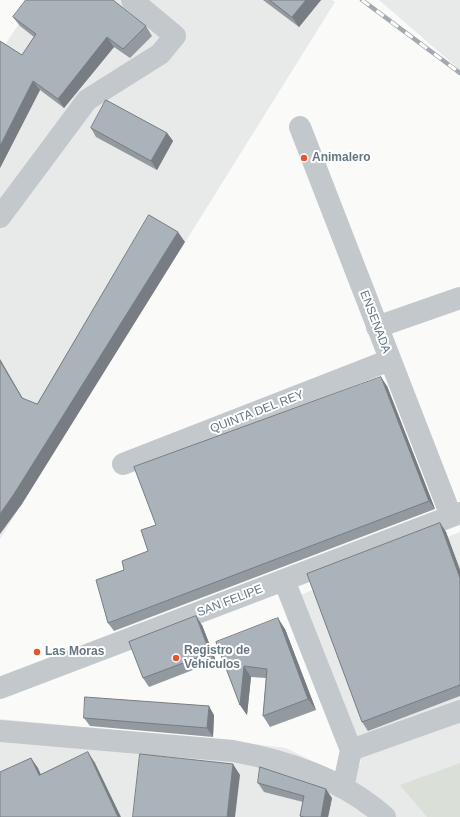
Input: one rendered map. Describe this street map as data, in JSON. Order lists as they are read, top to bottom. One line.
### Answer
{"streets":{"street":["ENSENADA","QUINTA DEL REY","SAN FELIPE"]},"crossings":[["ENSENADA","QUINTA DEL REY"],["ENSENADA","SAN FELIPE"]],"places":["Animalero","Las Moras","Registro de Vehículos"]}
